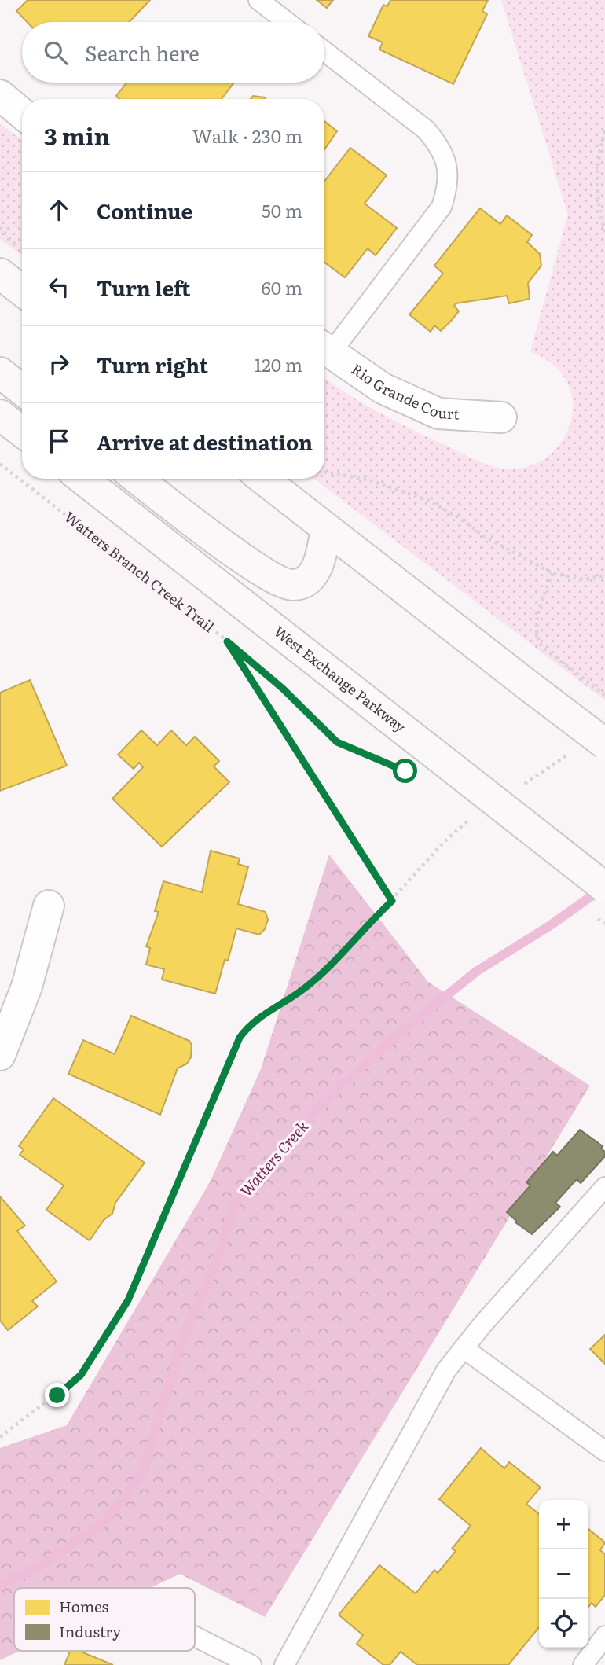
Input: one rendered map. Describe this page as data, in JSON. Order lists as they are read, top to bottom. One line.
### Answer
{"streets":{"main road":["West Exchange Parkway"],"street":["Rio Grande Court"],"path":["Watters Branch Creek Trail"]},"water":["Watters Creek"],"legend":["Homes","Industry"],"page":{"search":"Search here","heading":["3 min","Walk · 230 m"],"list":[["Continue","50 m"],["Turn left","60 m"],["Turn right","120 m"],"Arrive at destination"],"map_buttons":["+","−"]}}
